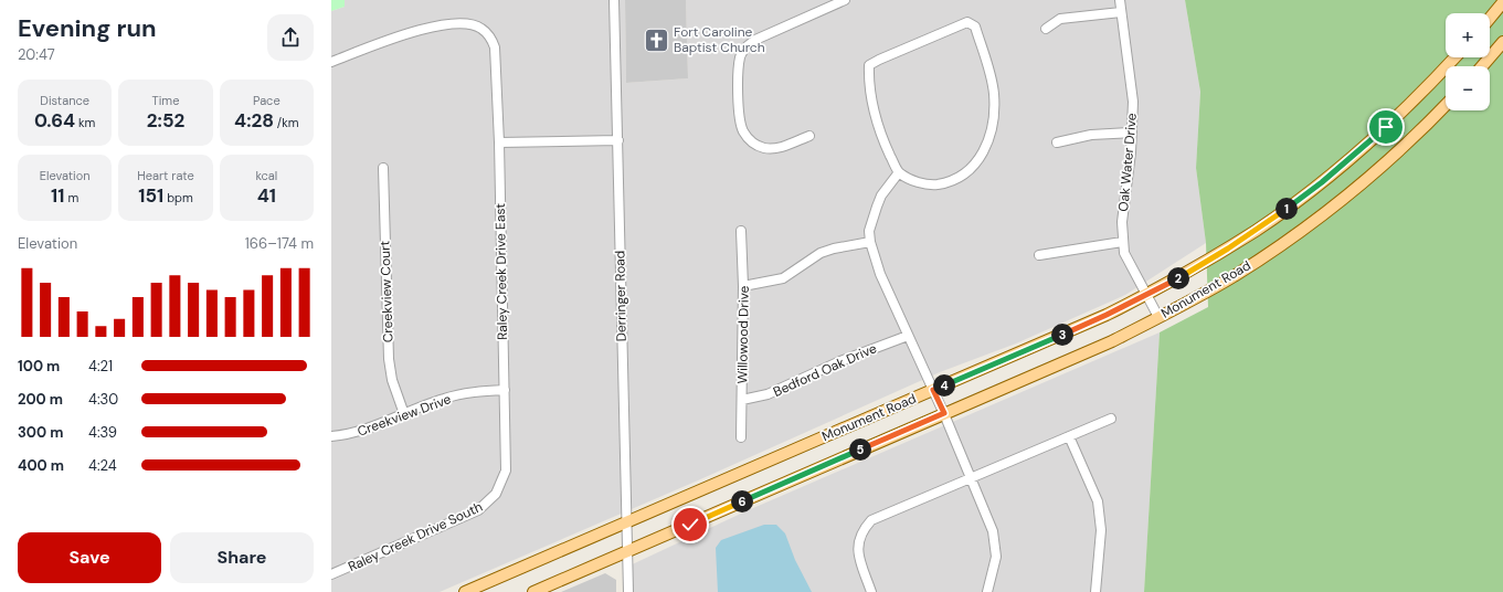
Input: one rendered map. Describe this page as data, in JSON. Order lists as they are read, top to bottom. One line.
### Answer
{"streets":{"main road":["Monument Road"],"street":["Oak Water Drive","Raley Creek Drive East","Creekview Court","Derringer Road","Willowood Drive","Bedford Oak Drive","Creekview Drive","Raley Creek Drive South"]},"crossings":[["Oak Water Drive","Monument Road"],["Raley Creek Drive East","Creekview Drive"],["Raley Creek Drive East","Raley Creek Drive South"],["Monument Road","Derringer Road"],["Creekview Court","Creekview Drive"],["Willowood Drive","Bedford Oak Drive"]],"places":{"church":["Fort Caroline Baptist Church"]},"page":{"heading":["Evening run","20:47"],"map_buttons":["+","−"],"stats":[["Distance","0.64 km"],["Time","2:52"],["Pace","4:28 /km"],["Elevation","11 m"],["Heart rate","151 bpm"],["kcal","41"]],"pins":["1","2","3","4","5","6"],"chart":["Elevation","166–174 m"],"list":[{"name":"100 m","note":"4:21"},{"name":"200 m","note":"4:30"},{"name":"300 m","note":"4:39"},{"name":"400 m","note":"4:24"}],"buttons":["Save","Share"]}}
